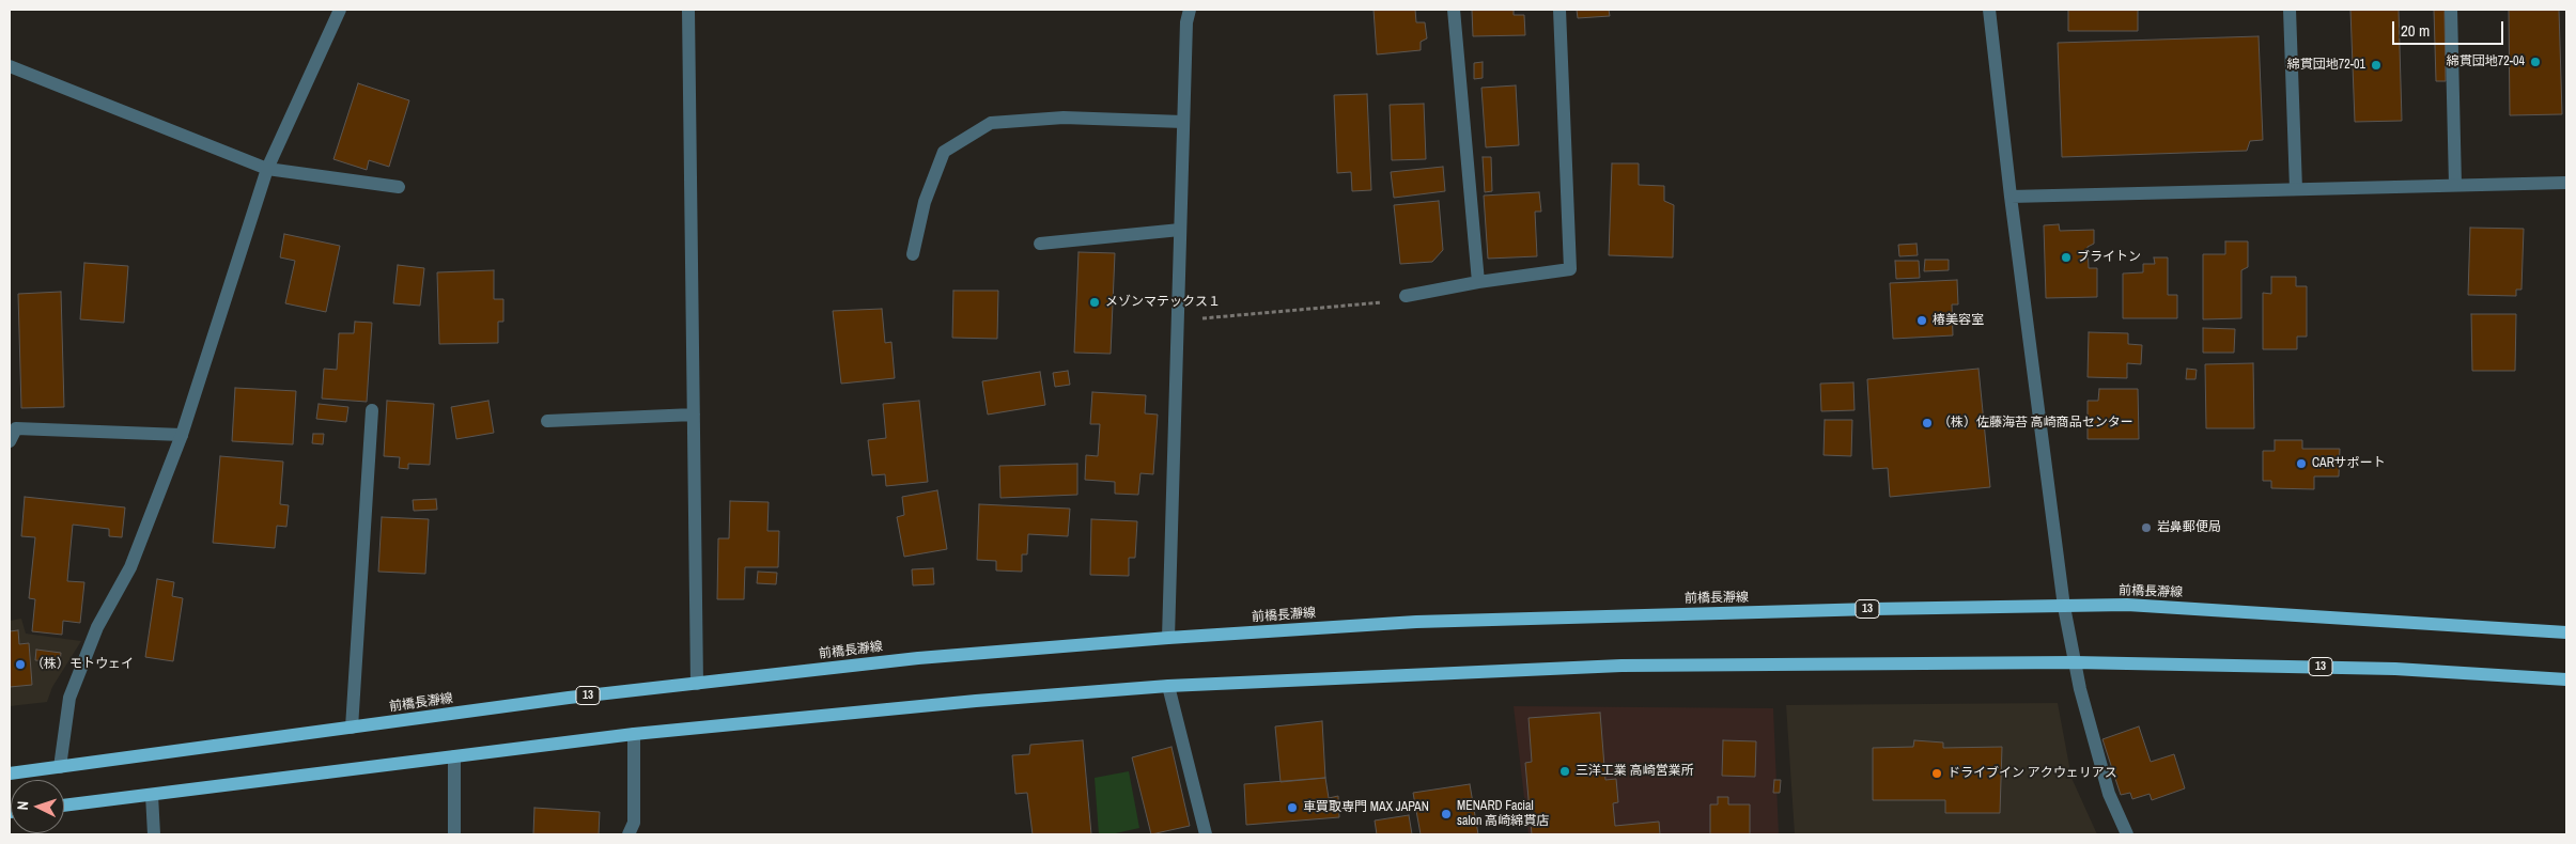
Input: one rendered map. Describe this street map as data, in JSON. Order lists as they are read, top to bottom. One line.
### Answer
{"streets":{"main road":["前橋長瀞線","13"]},"places":["綿貫団地72-04","綿貫団地72-01","ブライトン","メゾンマテックス１","椿美容室","（株）佐藤海苔 高崎商品センター","CARサポート","岩鼻郵便局","（株）モトウェイ","三洋工業 高崎営業所","ドライブイン アクウェリアス","車買取専門 MAX JAPAN","MENARD Facial salon 高崎綿貫店"],"scale_bar":"20 m","north":"left"}
